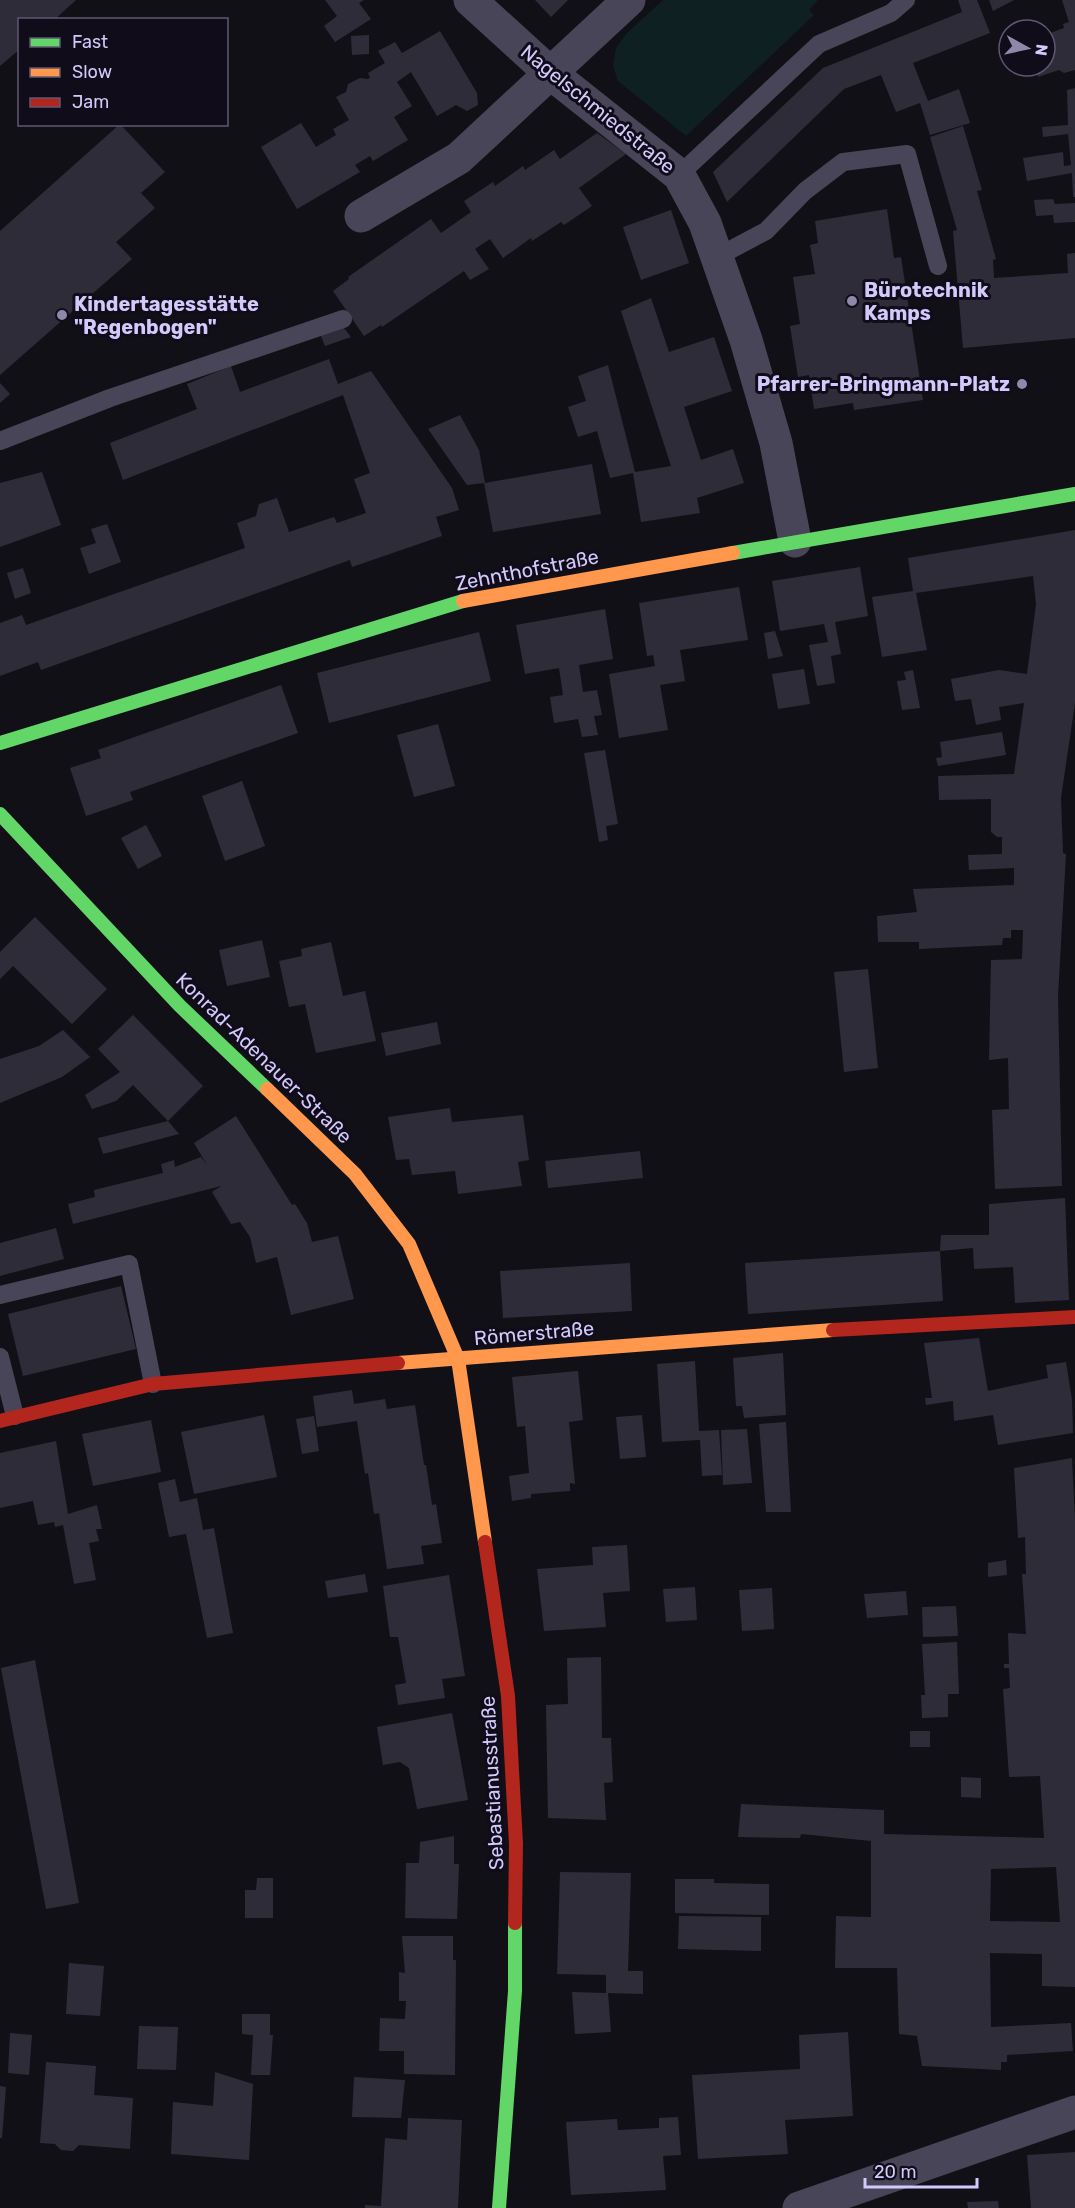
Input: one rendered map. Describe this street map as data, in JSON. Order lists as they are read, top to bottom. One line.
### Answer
{"streets":{"street":["Nagelschmiedstraße","Zehnthofstraße","Konrad-Adenauer-Straße","Römerstraße","Sebastianusstraße"]},"crossings":[["Nagelschmiedstraße","Zehnthofstraße"],["Konrad-Adenauer-Straße","Römerstraße"],["Konrad-Adenauer-Straße","Sebastianusstraße"],["Römerstraße","Sebastianusstraße"]],"places":["Bürotechnik Kamps","Kindertagesstätte \"Regenbogen\"","Pfarrer-Bringmann-Platz"],"legend":["Fast","Slow","Jam"],"scale_bar":"20 m","north":"right"}
